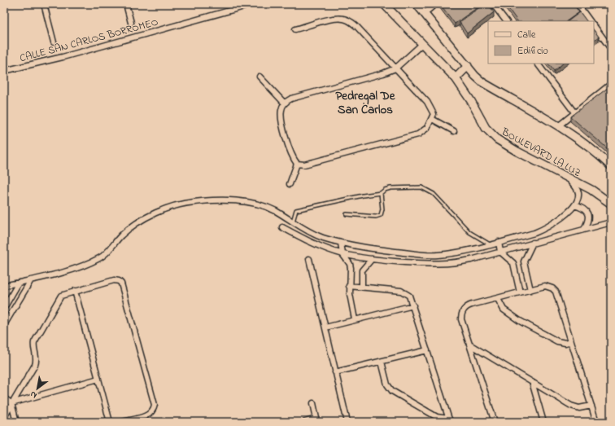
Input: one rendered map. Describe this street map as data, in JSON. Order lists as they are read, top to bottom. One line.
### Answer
{"streets":{"main road":["BOULEVARD LA LUZ"],"street":["CALLE SAN CARLOS BORROMEO"]},"districts":["Pedregal De San Carlos"],"legend":["Calle","Edificio"],"north":"bottom left"}
